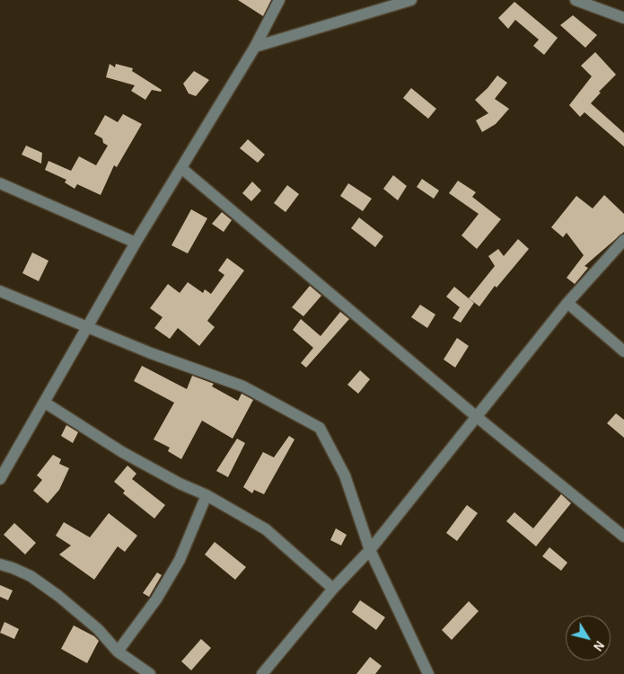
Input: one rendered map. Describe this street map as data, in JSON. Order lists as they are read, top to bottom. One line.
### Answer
{"north":"bottom right"}
